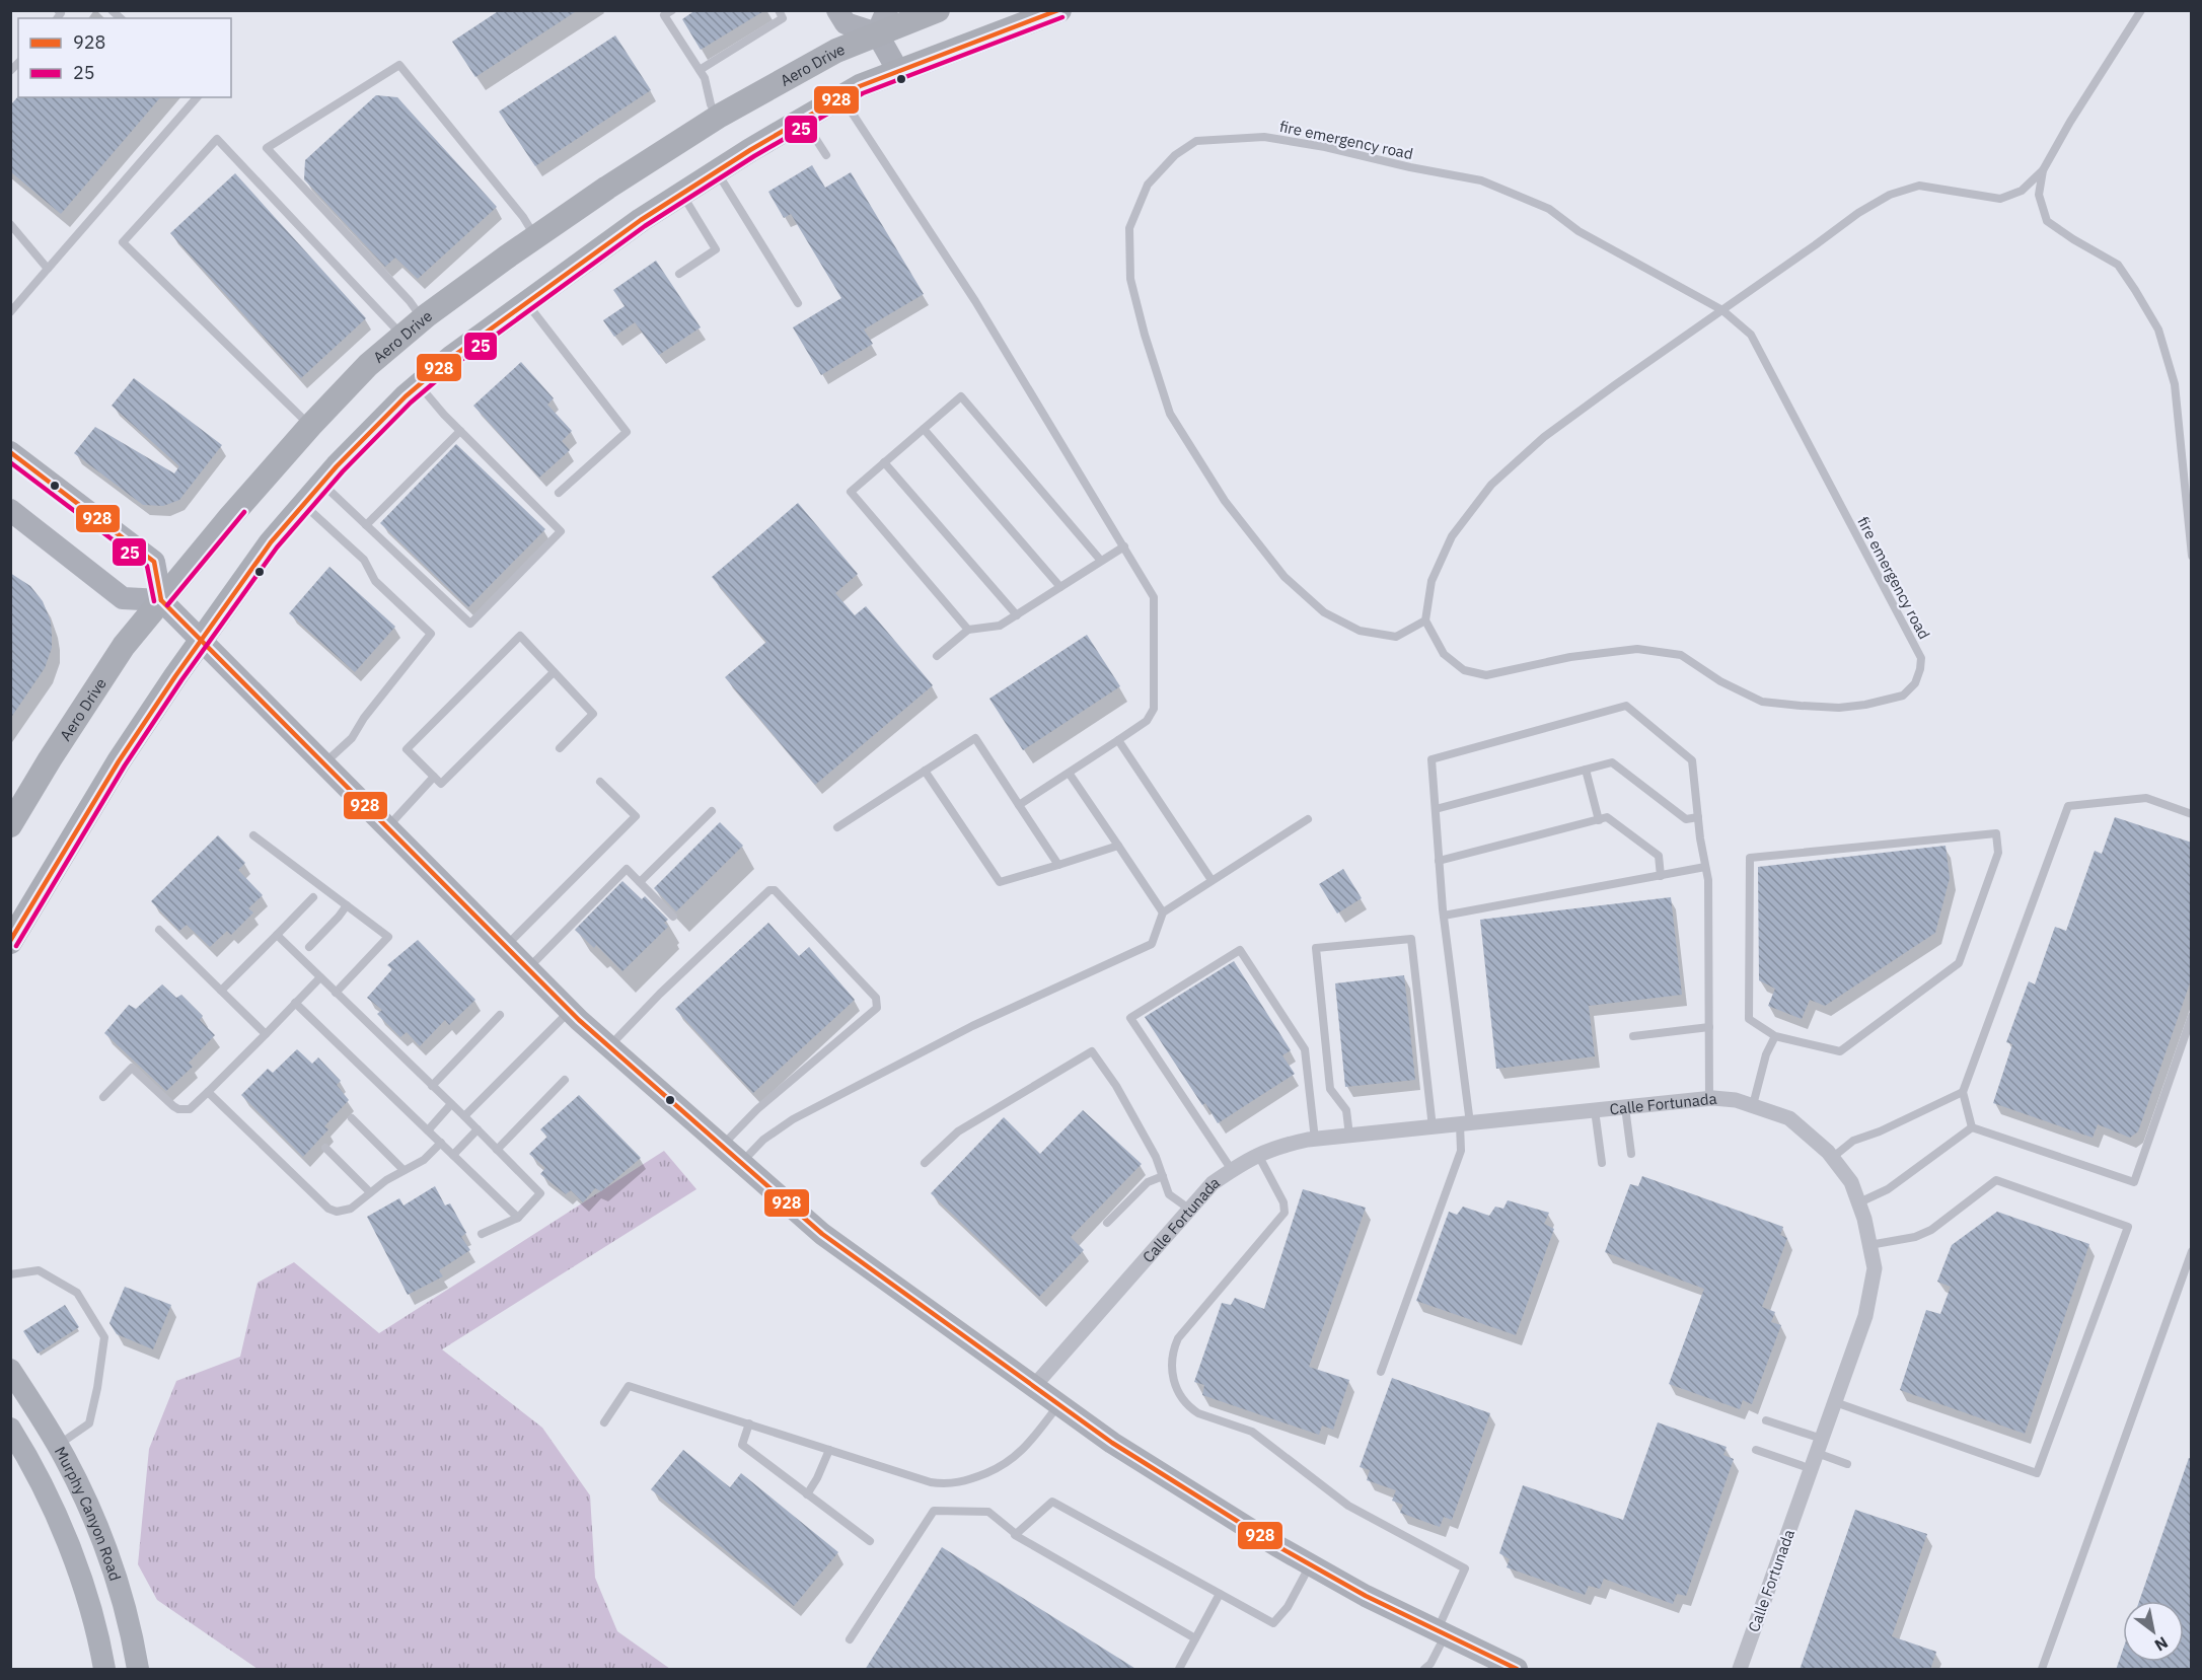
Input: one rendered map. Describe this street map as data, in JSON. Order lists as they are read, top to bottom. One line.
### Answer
{"streets":{"main road":["Aero Drive","Murphy Canyon Road"],"street":["Calle Fortunada"],"lane":["fire emergency road"]},"lines":["transit line 928","transit line 25"],"legend":["928","25"],"north":"bottom right"}
